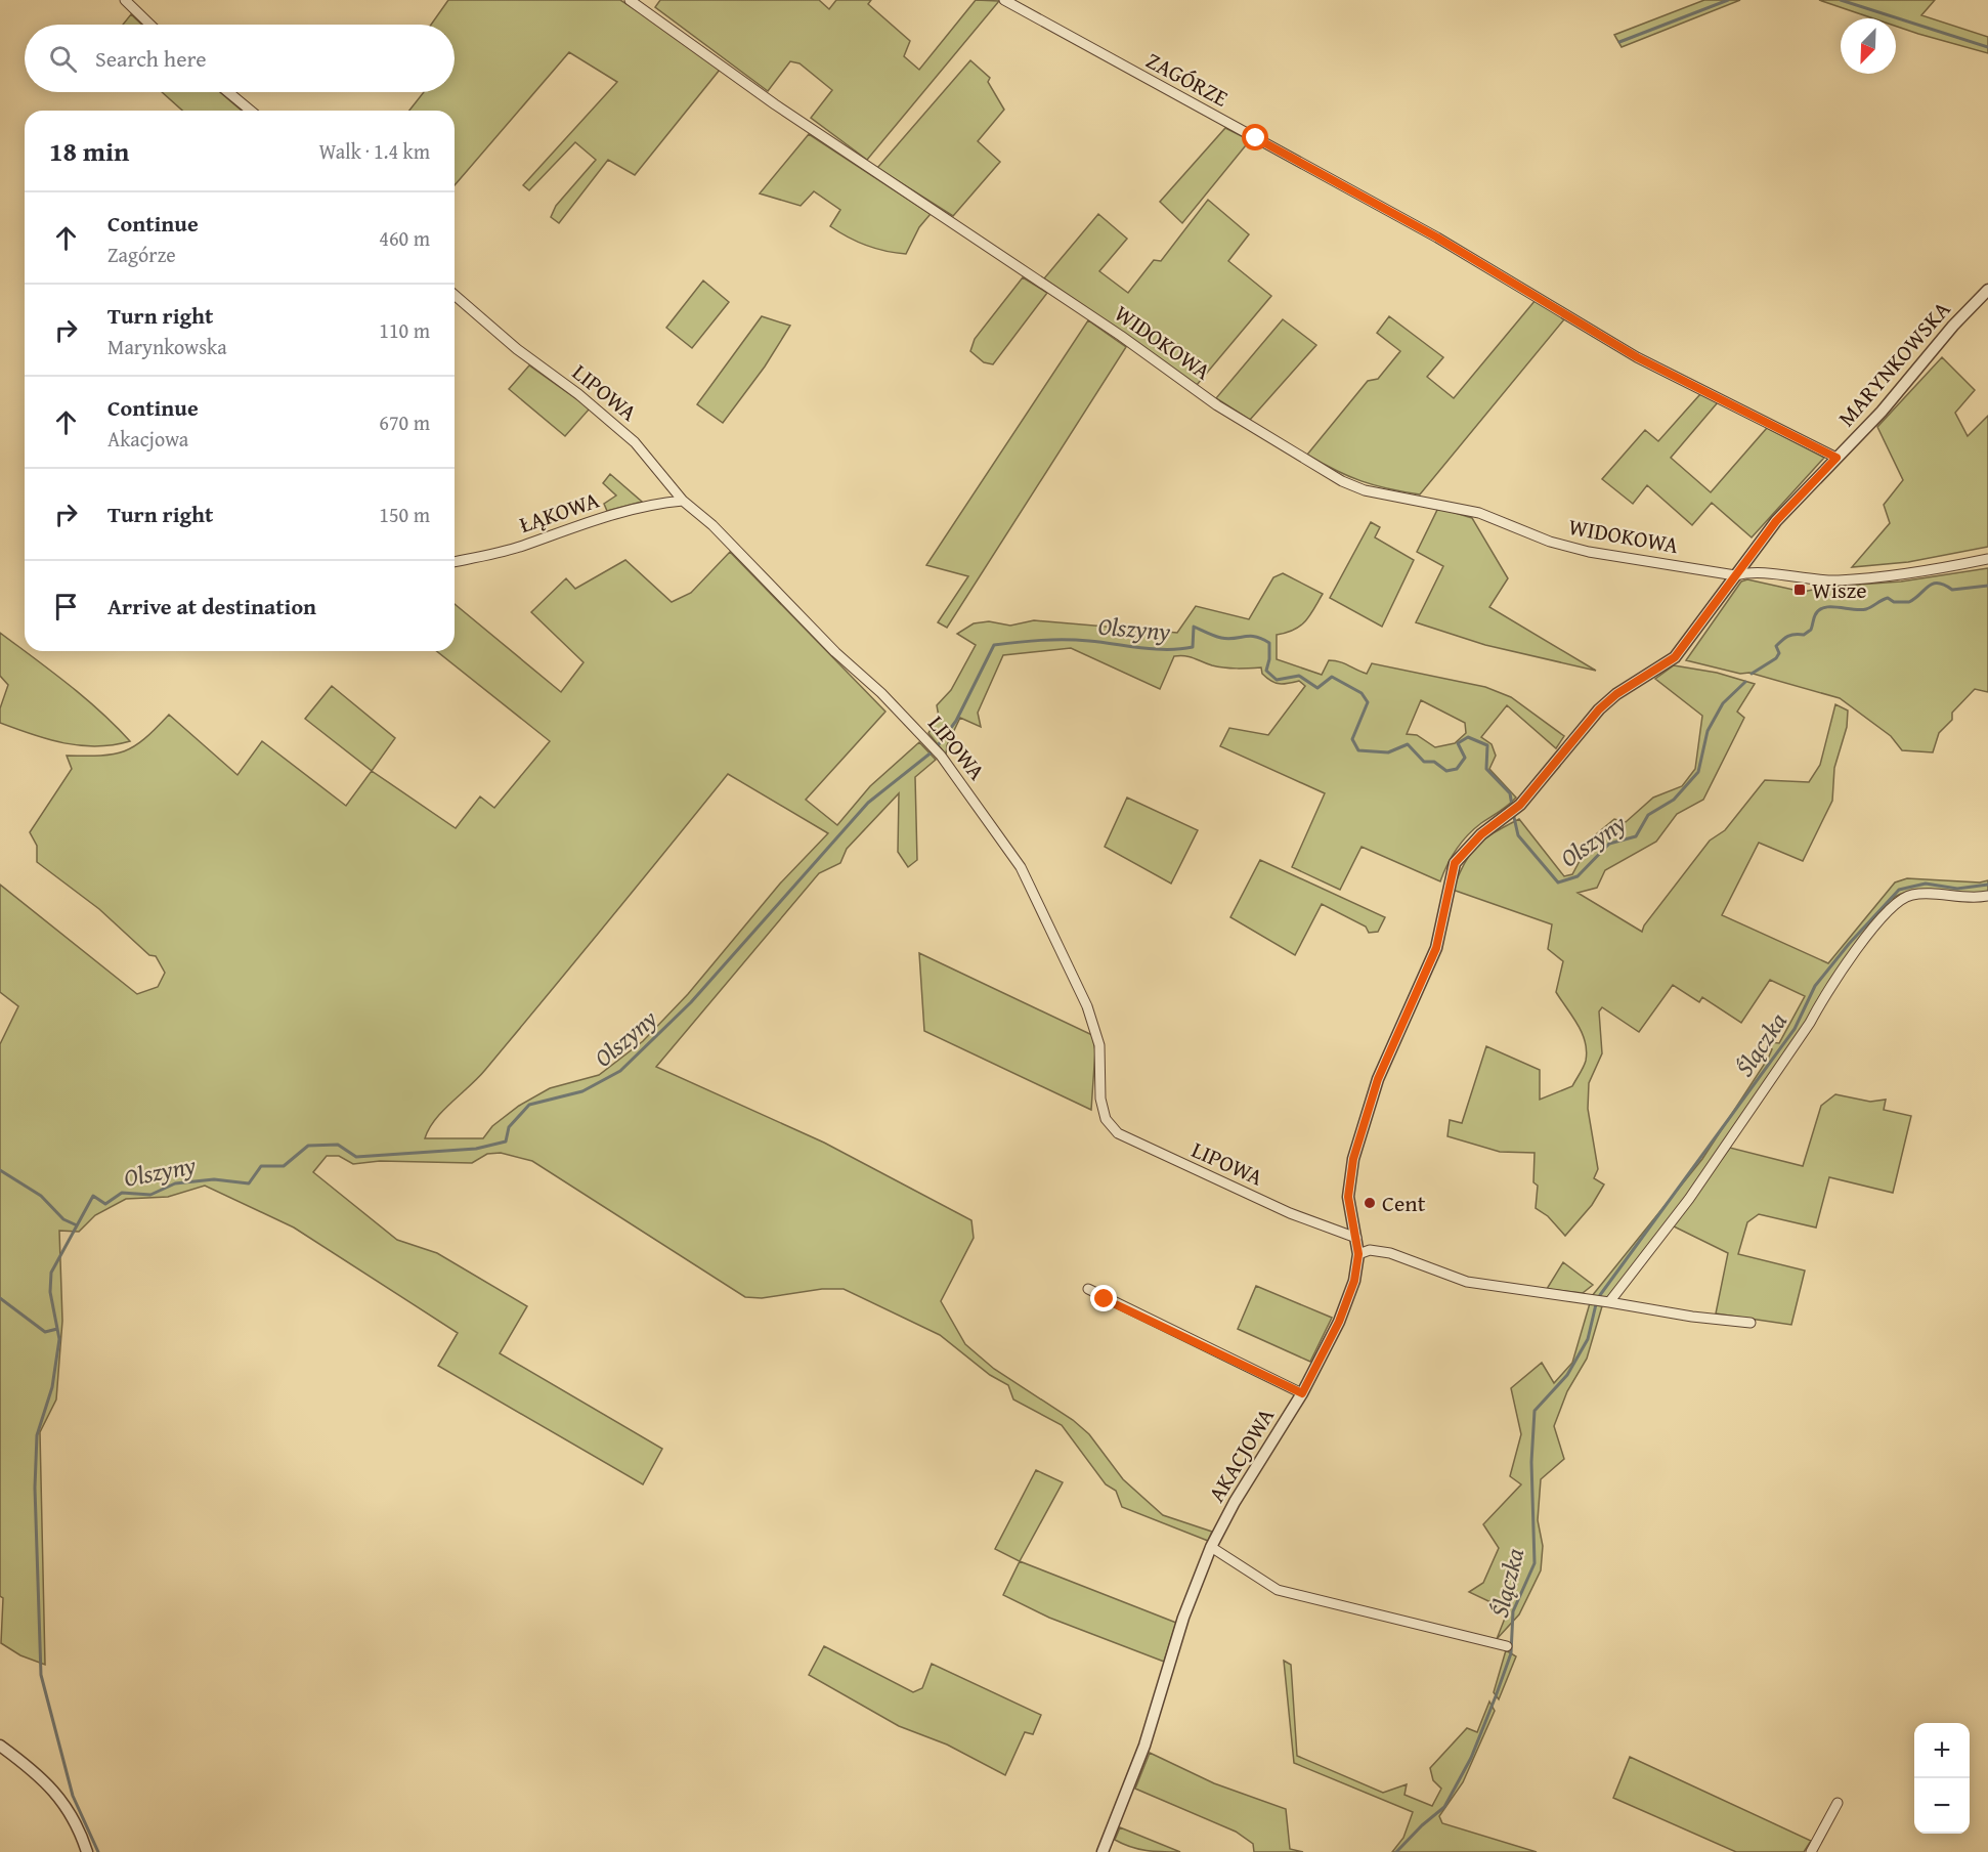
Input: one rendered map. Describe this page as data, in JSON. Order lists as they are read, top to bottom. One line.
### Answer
{"streets":{"street":["ZAGÓRZE","WIDOKOWA","MARYNKOWSKA","LIPOWA","ŁĄKOWA","AKACJOWA"]},"crossings":[["ZAGÓRZE","MARYNKOWSKA"],["WIDOKOWA","MARYNKOWSKA"],["WIDOKOWA","AKACJOWA"],["MARYNKOWSKA","AKACJOWA"],["LIPOWA","ŁĄKOWA"],["LIPOWA","AKACJOWA"]],"water":["Olszyny","Ślączka"],"places":{"transit":["Wisze"],"other":["Cent"]},"north":"bottom left","page":{"search":"Search here","heading":["18 min","Walk · 1.4 km"],"list":[["Continue","Zagórze","460 m"],["Turn right","Marynkowska","110 m"],["Continue","Akacjowa","670 m"],["Turn right","150 m"],"Arrive at destination"],"map_buttons":["+","−"]}}
